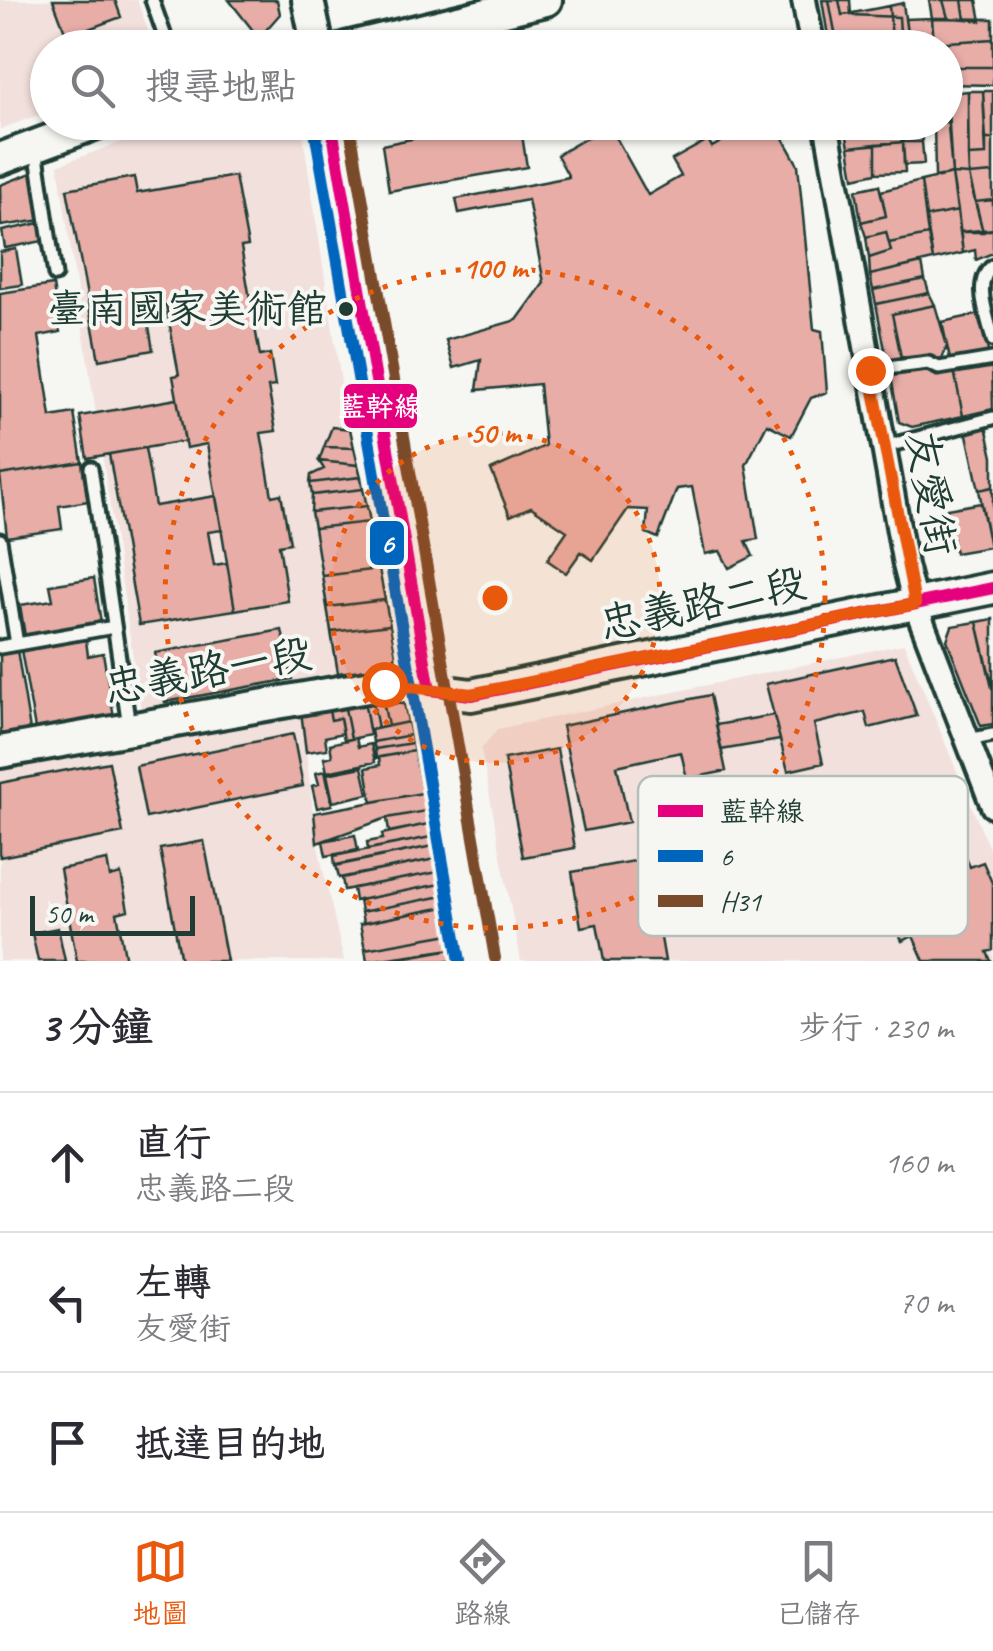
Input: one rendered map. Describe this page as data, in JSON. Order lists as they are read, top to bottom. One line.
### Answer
{"streets":{"street":["友愛街","忠義路二段","忠義路一段"]},"crossings":[["友愛街","忠義路二段"],["忠義路二段","忠義路一段"]],"places":["臺南國家美術館"],"lines":["transit line 藍幹線","transit line 6","transit line H31"],"legend":["藍幹線","6","H31"],"scale_bar":"50 m","page":{"search":"搜尋地點","scale":"50 m","heading":["3 分鐘","步行 · 230 m"],"list":[["直行","忠義路二段","160 m"],["左轉","友愛街","70 m"],"抵達目的地"],"nav":["地圖","路線","已儲存"]},"rings":["100 m","50 m"]}
